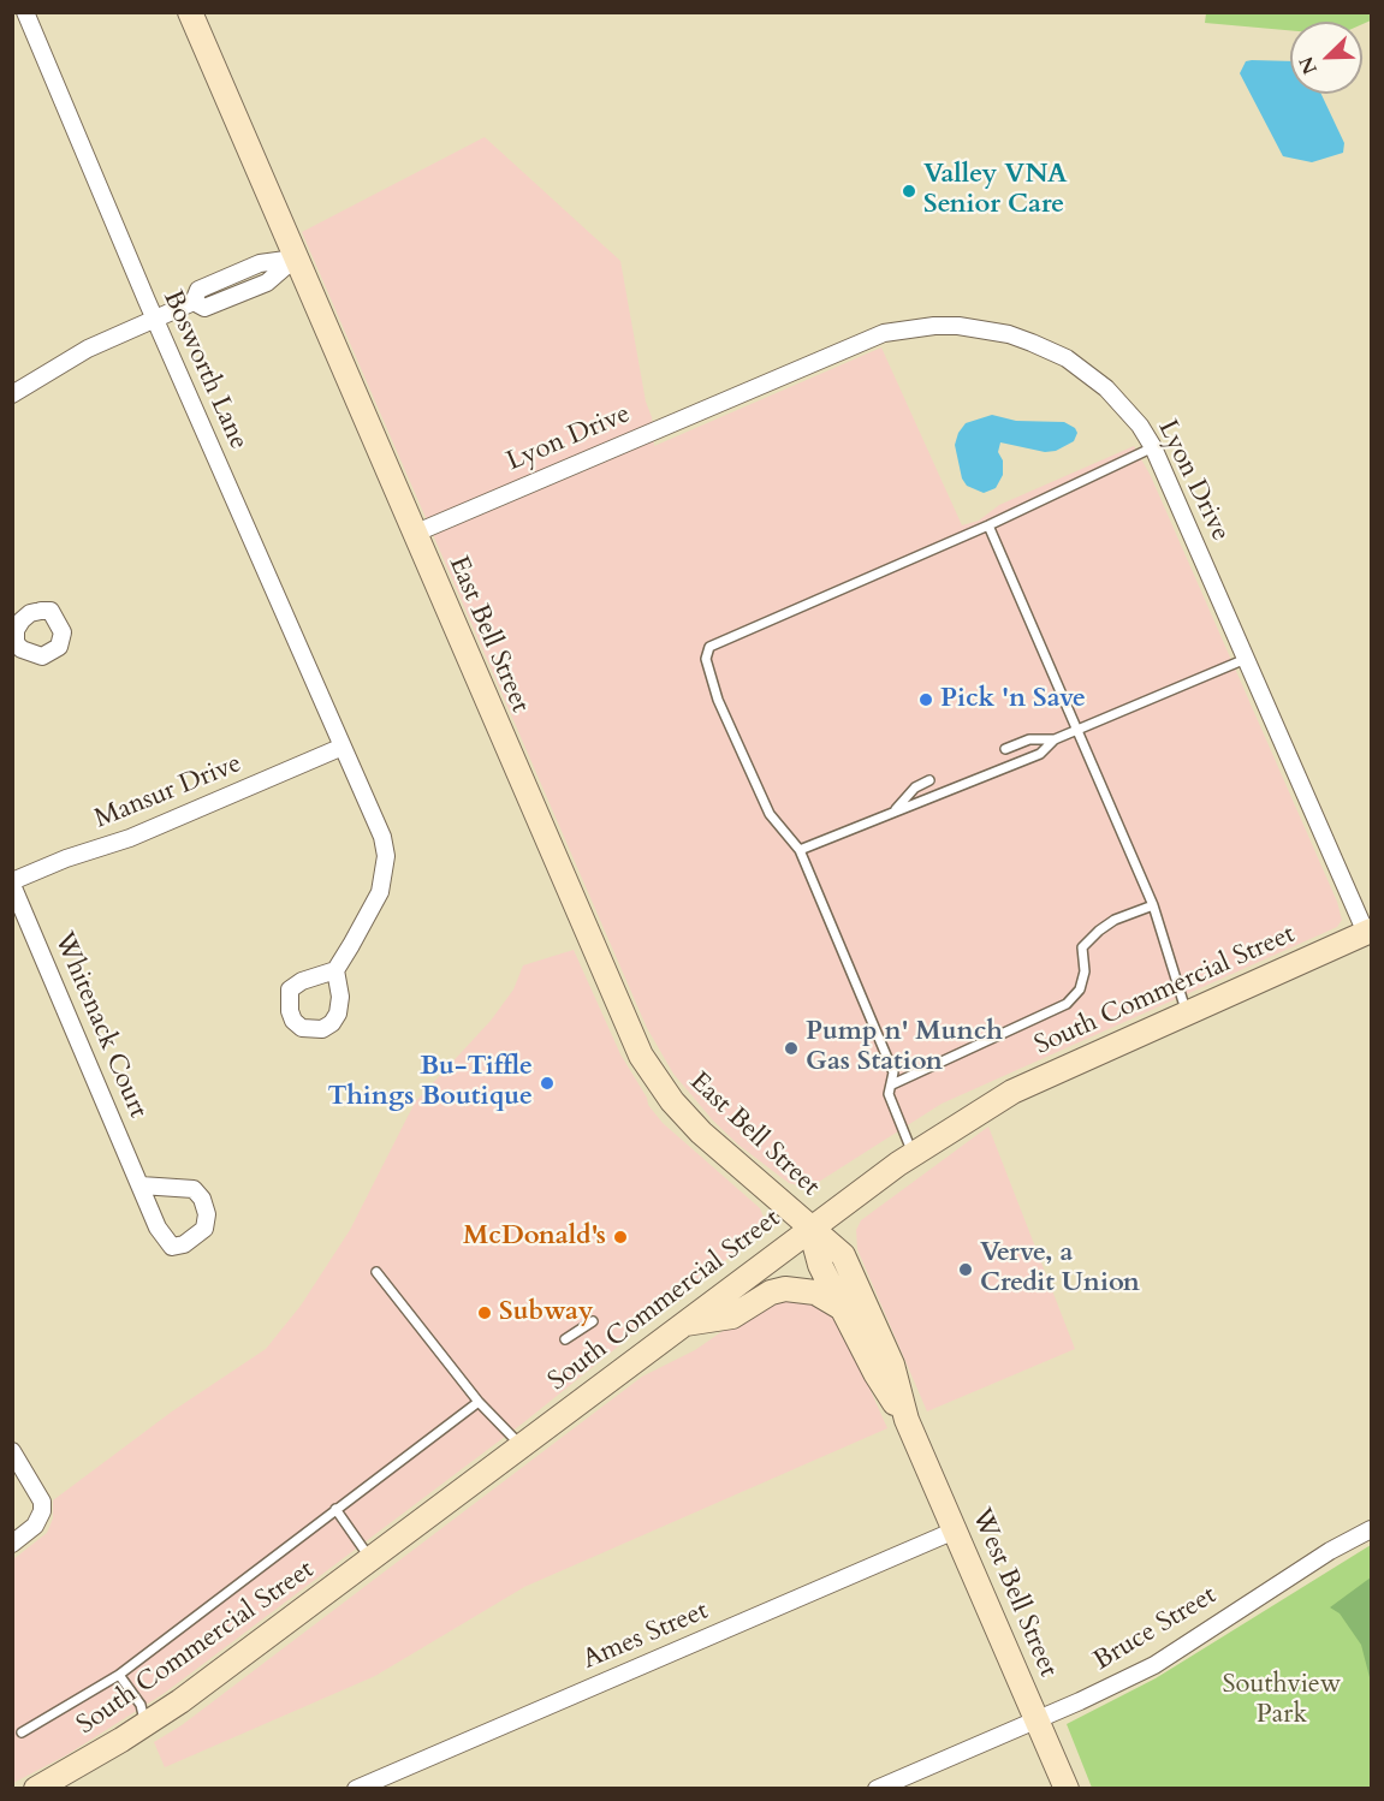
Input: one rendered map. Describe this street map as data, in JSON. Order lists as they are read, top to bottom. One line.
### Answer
{"streets":{"main road":["East Bell Street","South Commercial Street","West Bell Street"],"street":["Bosworth Lane","Lyon Drive","Mansur Drive","Whitenack Court","Bruce Street","Ames Street"]},"crossings":[["Bosworth Lane","Mansur Drive"],["Lyon Drive","East Bell Street"],["Lyon Drive","South Commercial Street"],["East Bell Street","South Commercial Street"],["East Bell Street","West Bell Street"],["Mansur Drive","Whitenack Court"],["South Commercial Street","West Bell Street"],["West Bell Street","Bruce Street"],["West Bell Street","Ames Street"]],"parks":["Southview Park"],"places":["Valley VNA Senior Care","Pick 'n Save","Pump n' Munch Gas Station","Bu-Tiffle Things Boutique","McDonald's","Verve, a Credit Union","Subway"],"north":"bottom left"}
